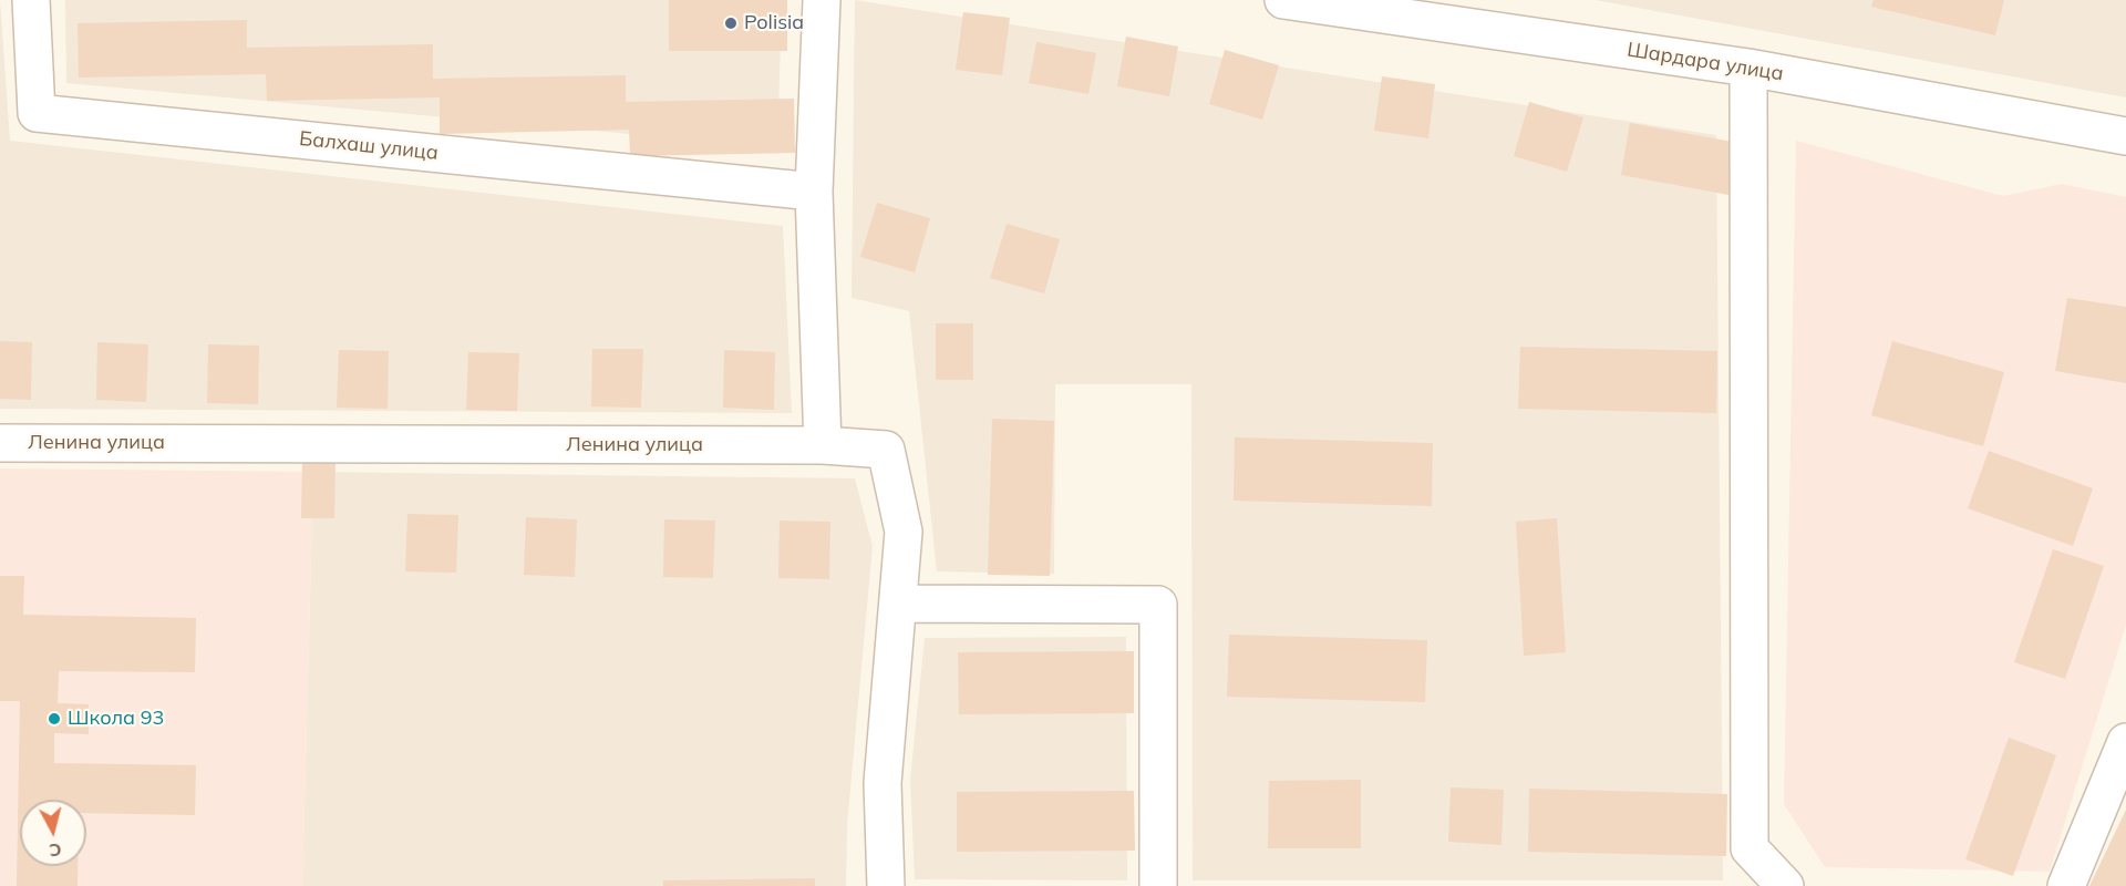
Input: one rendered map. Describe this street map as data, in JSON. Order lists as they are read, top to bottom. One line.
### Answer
{"streets":{"street":["Шардара улица","Балхаш улица","Ленина улица"]},"places":["Polisia","Школа 93"],"north":"bottom"}
